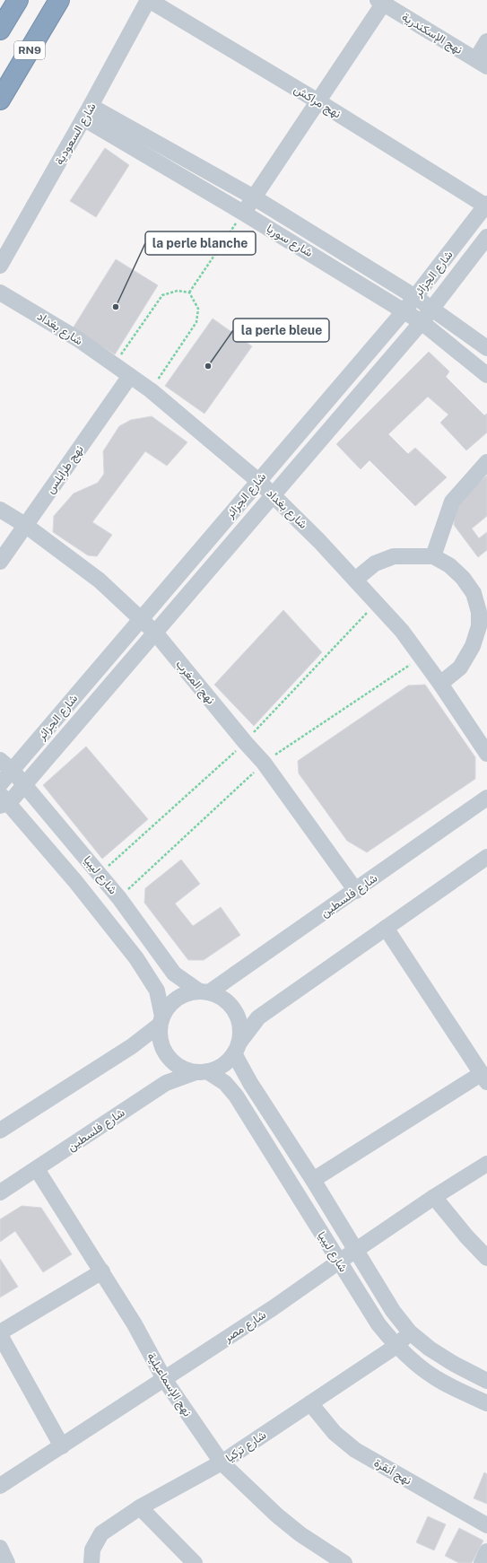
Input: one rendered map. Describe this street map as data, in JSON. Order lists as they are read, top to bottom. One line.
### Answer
{"streets":{"highway":["RN9"],"street":["نهج الإسكندرية","نهج مراكش","شارع السعودية","شارع سوريا","شارع الجزائر","شارع بغداد","نهج طرابلس","نهج المغرب","شارع ليبيا","شارع فلسطين","شارع مصر","نهج الإسماعيلية","شارع تركيا","نهج أنقرة"]},"crossings":[["نهج مراكش","شارع السعودية"],["نهج مراكش","شارع الجزائر"],["شارع السعودية","شارع سوريا"],["شارع سوريا","شارع الجزائر"],["شارع الجزائر","شارع بغداد"],["شارع الجزائر","نهج المغرب"],["شارع الجزائر","شارع ليبيا"],["شارع بغداد","نهج طرابلس"],["نهج طرابلس","نهج المغرب"],["نهج المغرب","شارع فلسطين"],["شارع ليبيا","شارع فلسطين"],["شارع ليبيا","شارع مصر"],["شارع ليبيا","شارع تركيا"],["شارع فلسطين","نهج الإسماعيلية"],["شارع مصر","نهج الإسماعيلية"],["نهج الإسماعيلية","شارع تركيا"],["شارع تركيا","نهج أنقرة"]],"places":["la perle blanche","la perle bleue"]}
